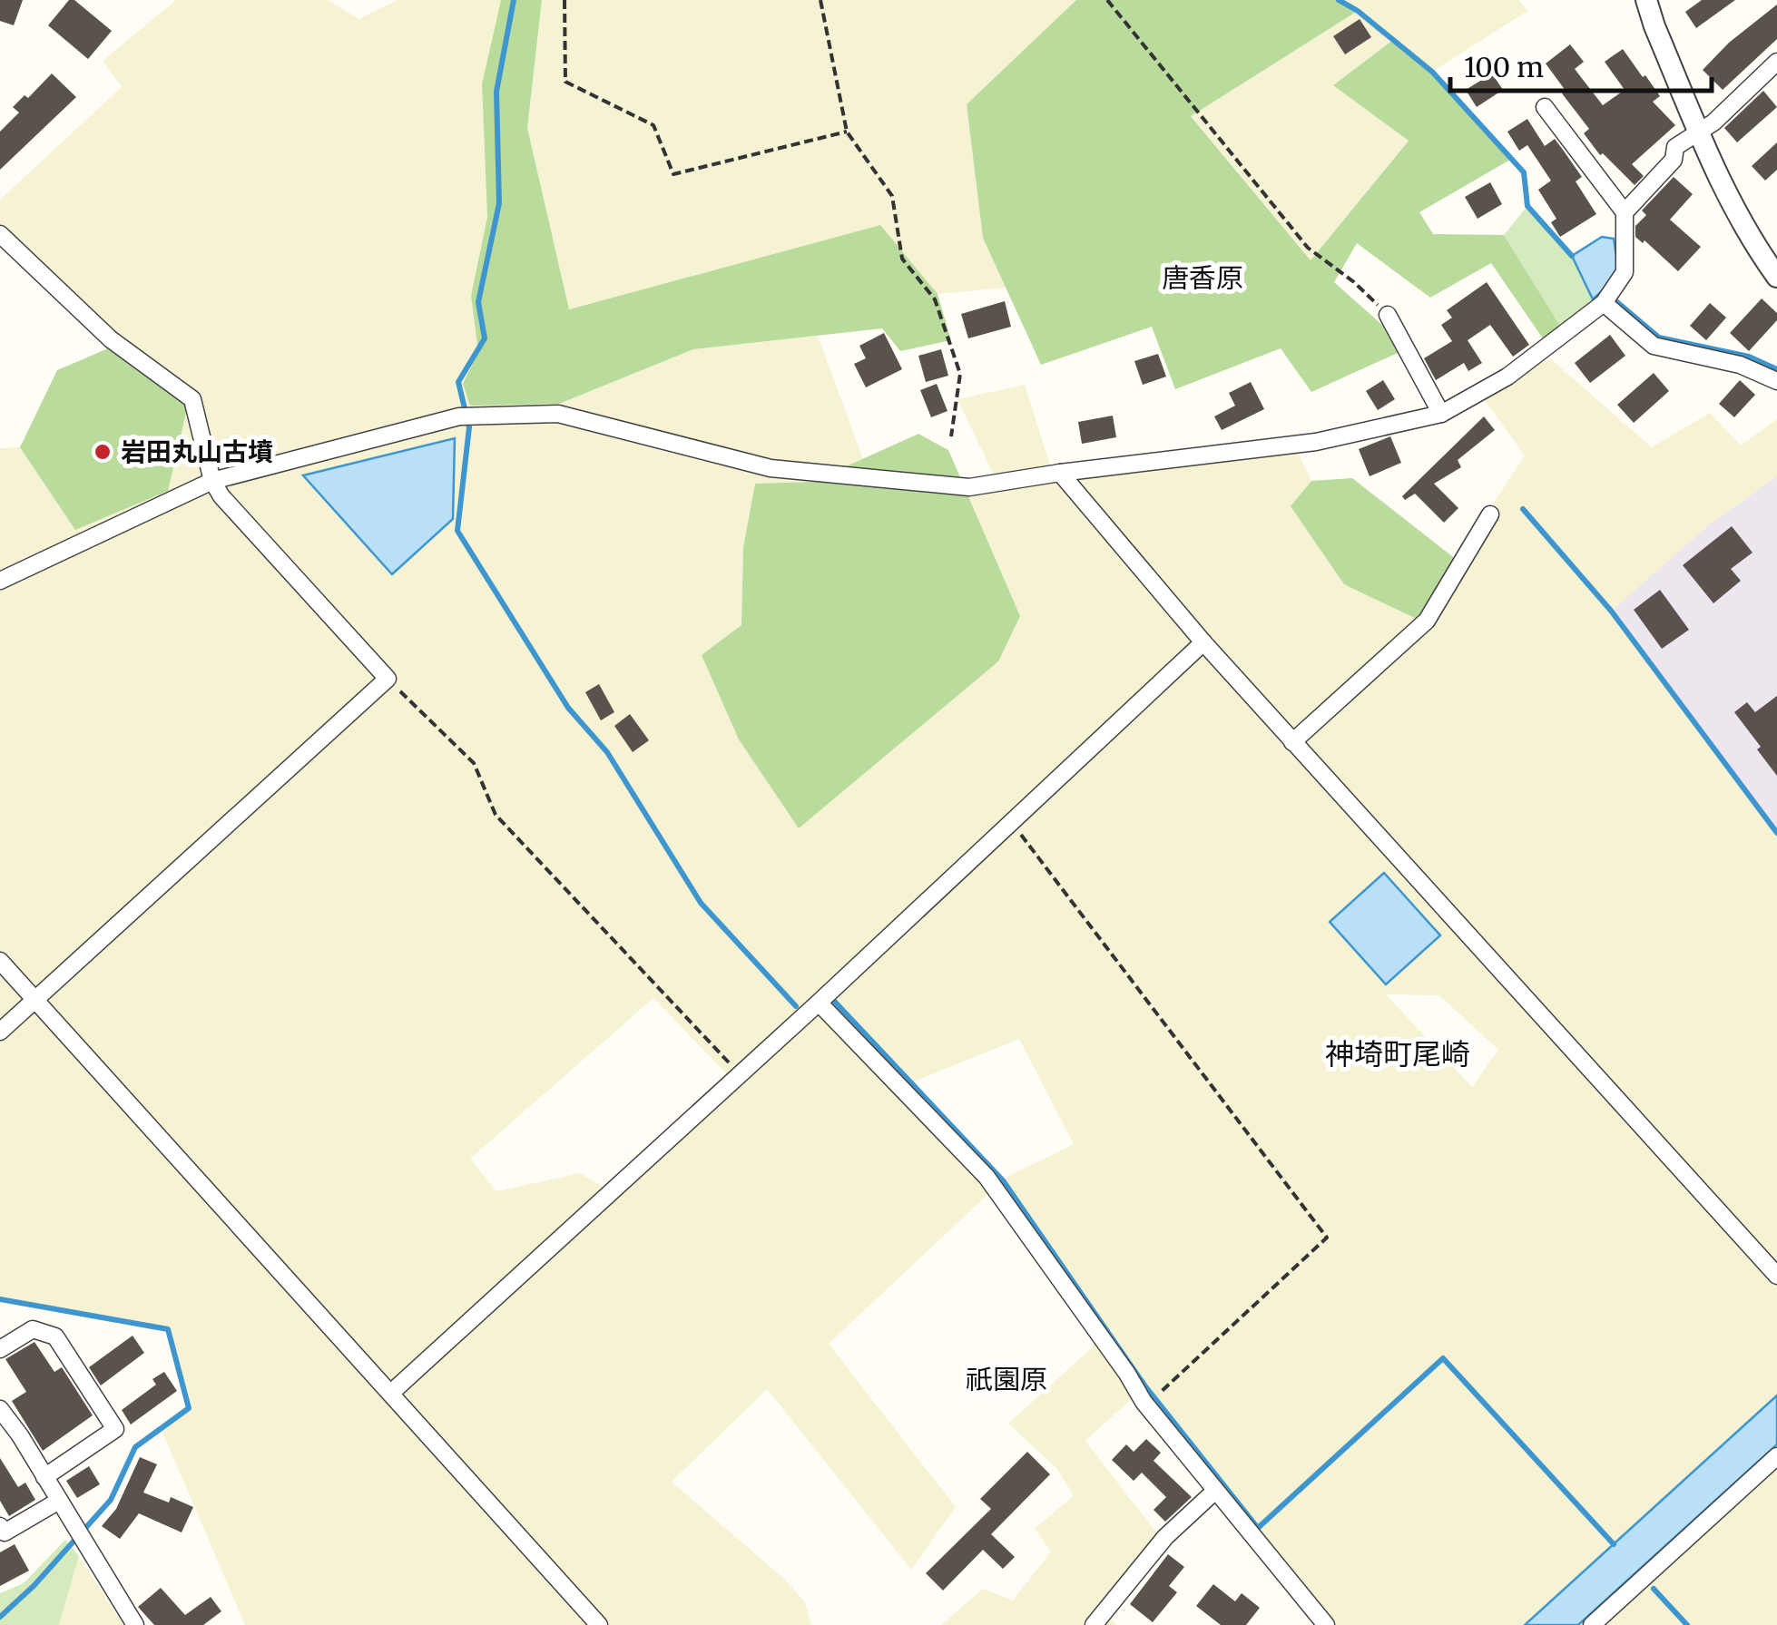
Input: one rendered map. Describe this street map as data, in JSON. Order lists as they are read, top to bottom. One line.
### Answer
{"districts":["唐香原","神埼町尾崎","祇園原"],"places":["岩田丸山古墳"],"scale_bar":"100 m"}
